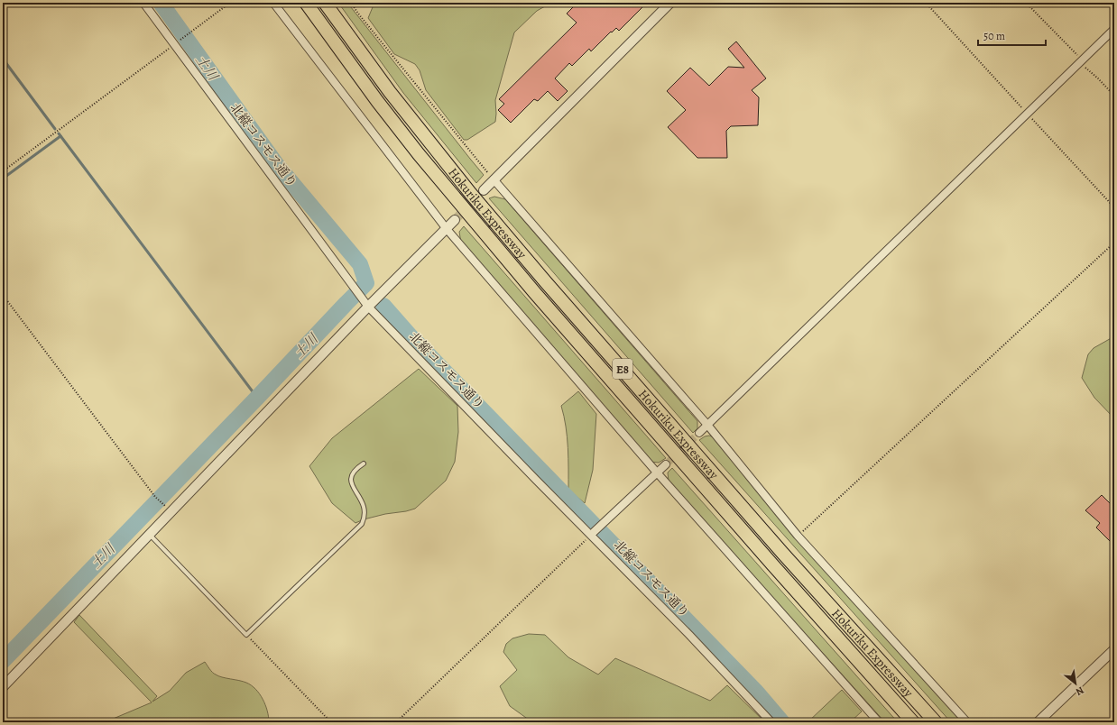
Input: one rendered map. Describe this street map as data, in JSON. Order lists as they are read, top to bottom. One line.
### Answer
{"streets":{"highway":["Hokuriku Expressway","E8"],"street":["北縦コスモス通り"]},"water":["土川"],"scale_bar":"50 m","north":"bottom right"}
